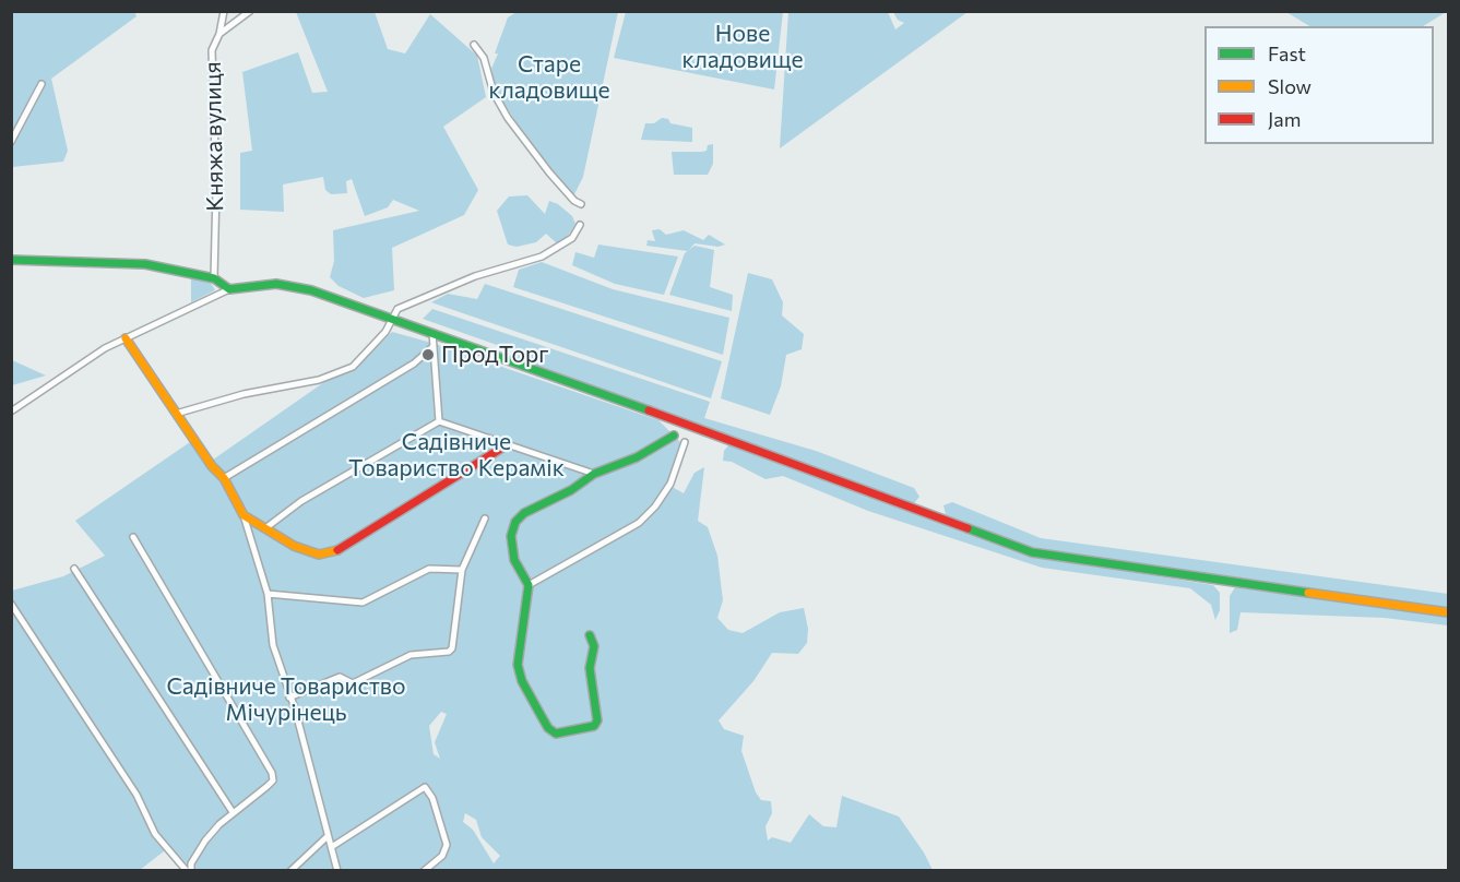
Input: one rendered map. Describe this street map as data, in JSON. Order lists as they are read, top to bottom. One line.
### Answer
{"streets":{"street":["Княжа вулиця"]},"parks":["Нове кладовище","Старе кладовище","Садівниче Товариство Керамік","Садівниче Товариство Мічурінець"],"places":["ПродТорг"],"legend":["Fast","Slow","Jam"]}
